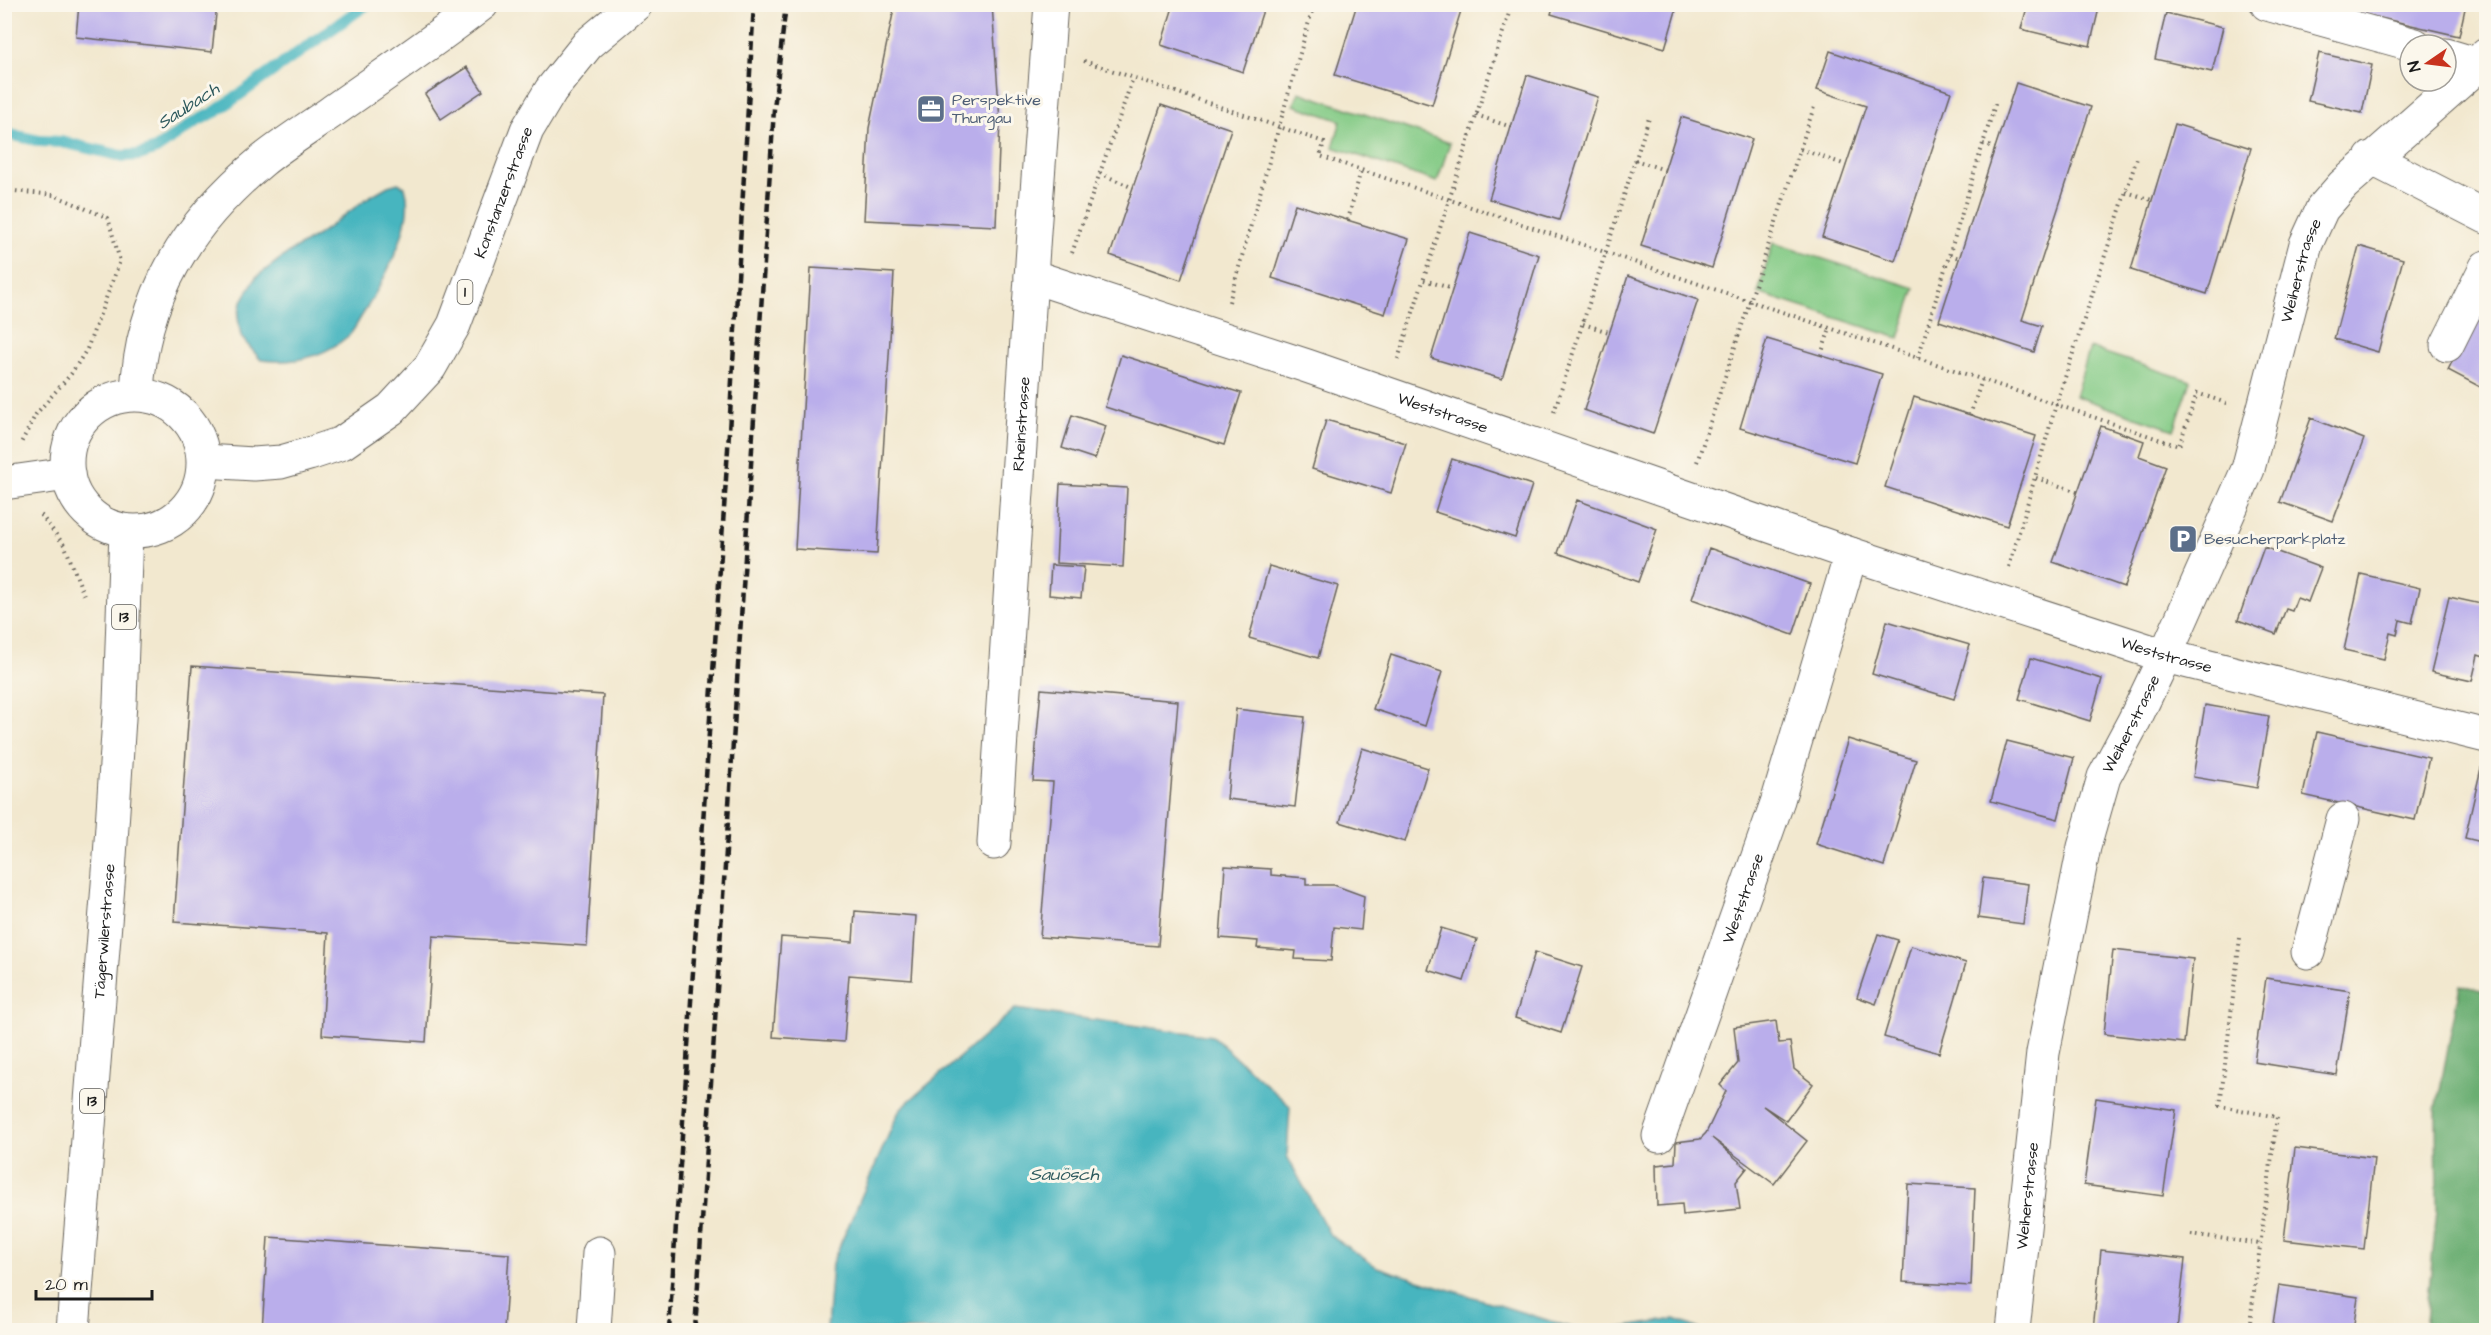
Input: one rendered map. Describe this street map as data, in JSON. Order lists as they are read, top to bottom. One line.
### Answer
{"streets":{"street":["Konstanzerstrasse","Weiherstrasse","1","Weststrasse","Rheinstrasse","13","Tägerwilerstrasse"]},"crossings":[["Konstanzerstrasse","Tägerwilerstrasse"],["Weiherstrasse","Weststrasse"],["Weststrasse","Rheinstrasse"]],"water":["Saubach","Sauösch"],"places":{"office":["Perspektive Thurgau"],"parking":["Besucherparkplatz"]},"scale_bar":"20 m","north":"left"}
